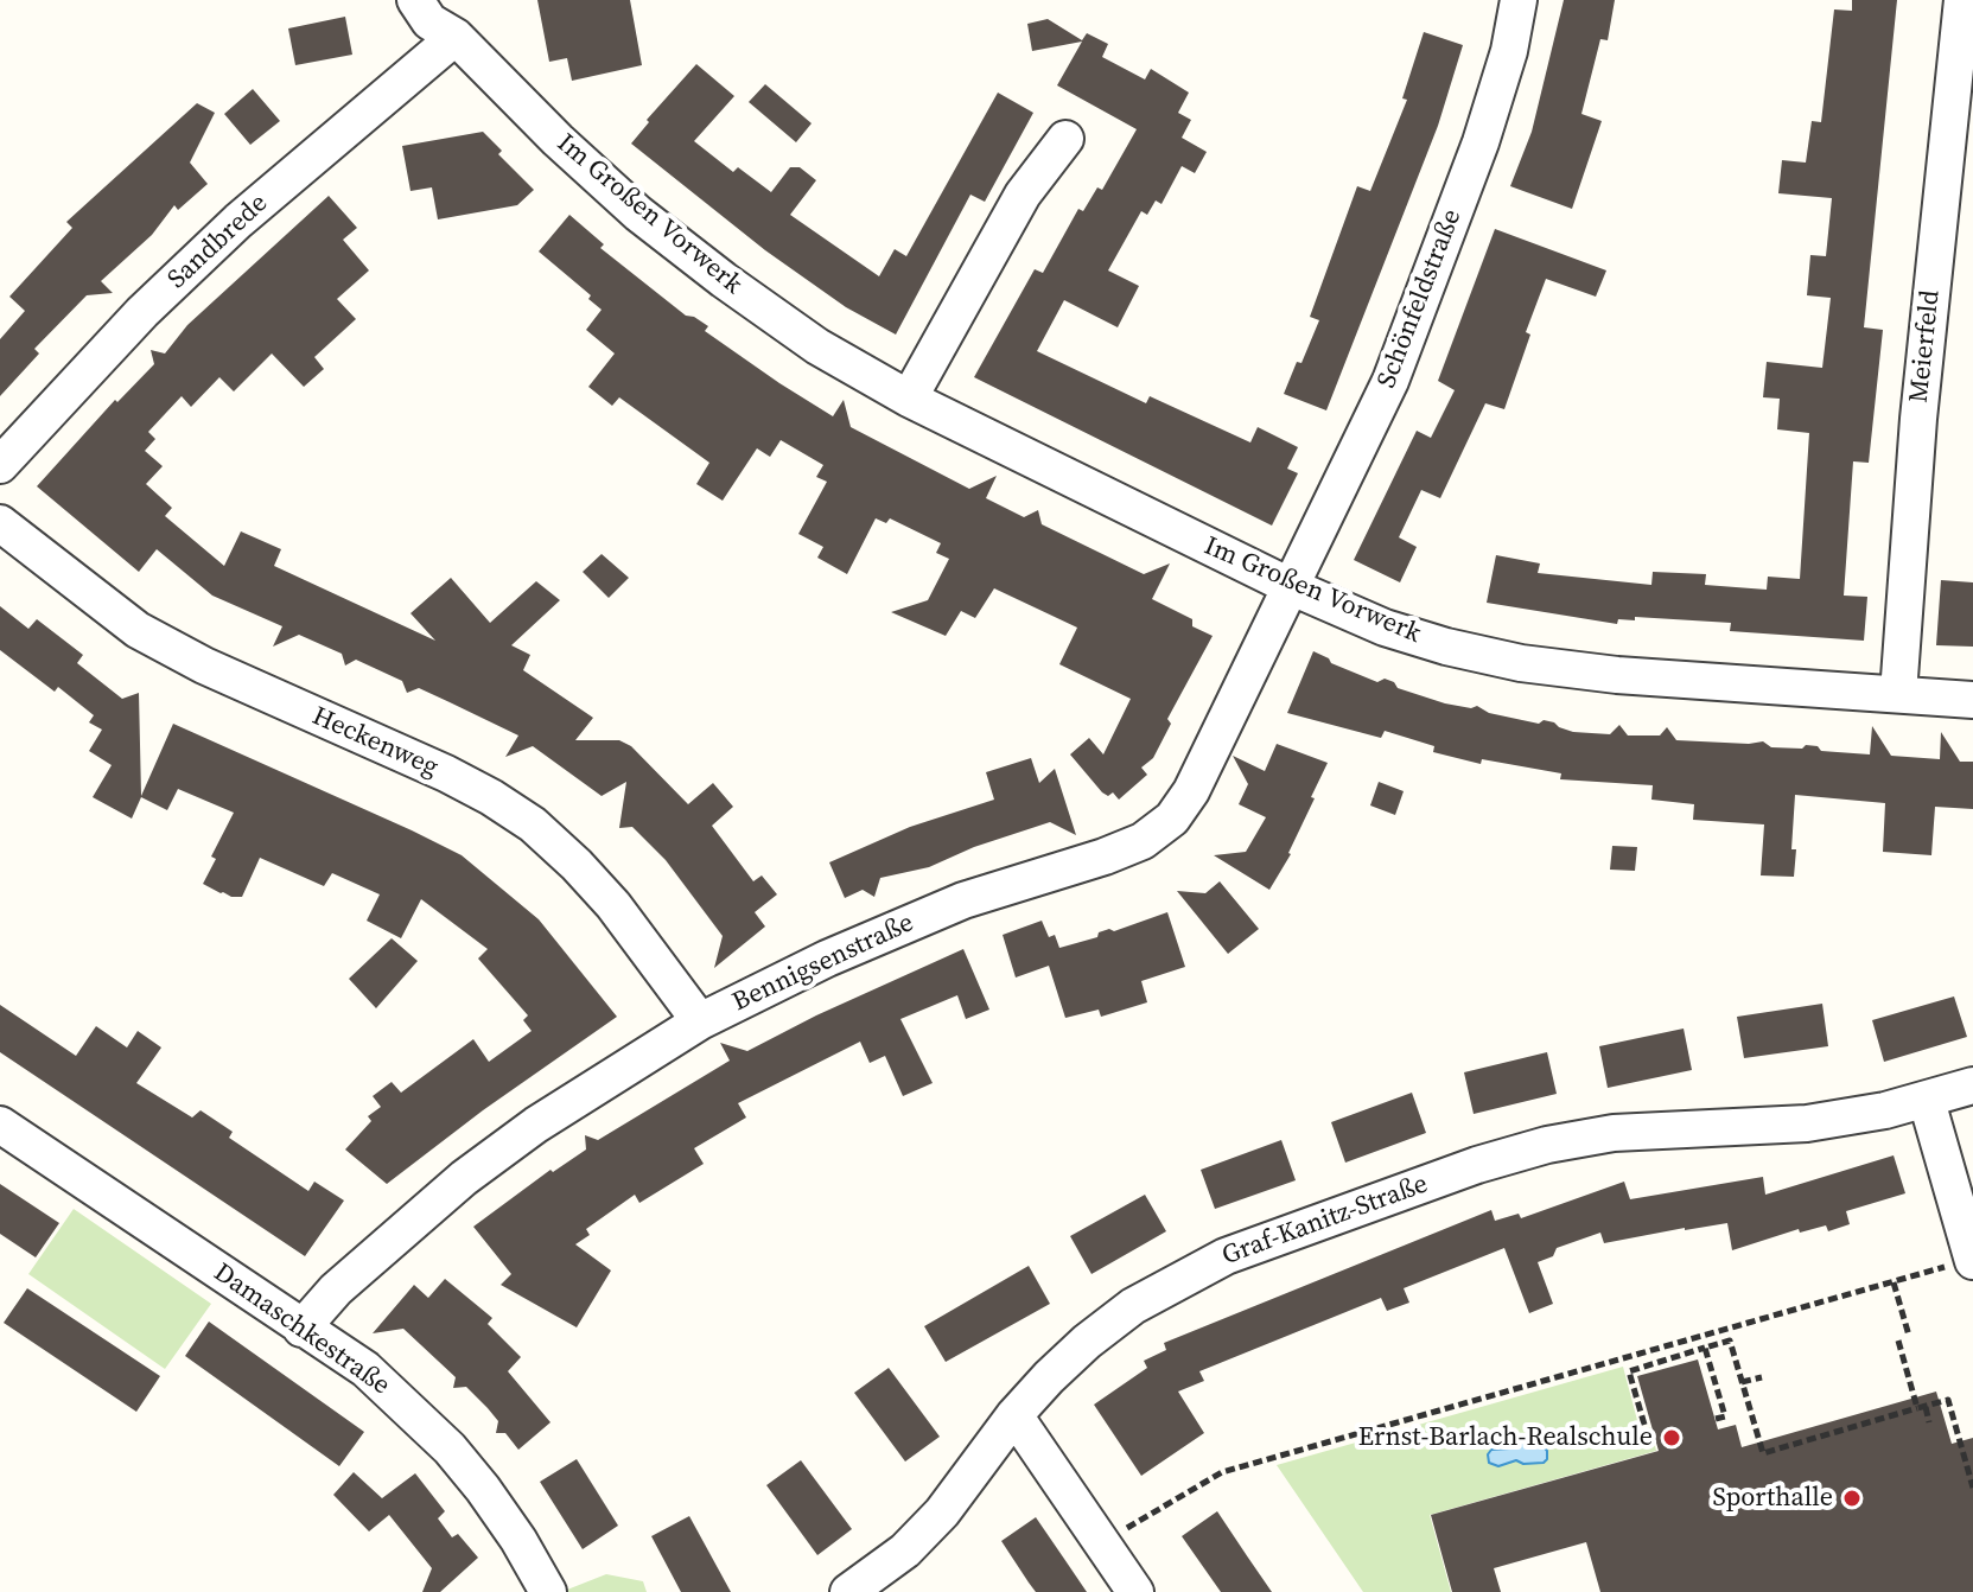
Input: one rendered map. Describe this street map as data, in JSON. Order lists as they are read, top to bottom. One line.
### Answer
{"streets":{"street":["Im Großen Vorwerk","Sandbrede","Schönfeldstraße","Meierfeld","Heckenweg","Bennigsenstraße","Graf-Kanitz-Straße","Damaschkestraße"]},"crossings":[["Im Großen Vorwerk","Sandbrede"],["Im Großen Vorwerk","Schönfeldstraße"],["Im Großen Vorwerk","Meierfeld"],["Im Großen Vorwerk","Bennigsenstraße"],["Schönfeldstraße","Bennigsenstraße"],["Heckenweg","Bennigsenstraße"],["Bennigsenstraße","Damaschkestraße"]],"places":["Ernst-Barlach-Realschule","Sporthalle"]}
